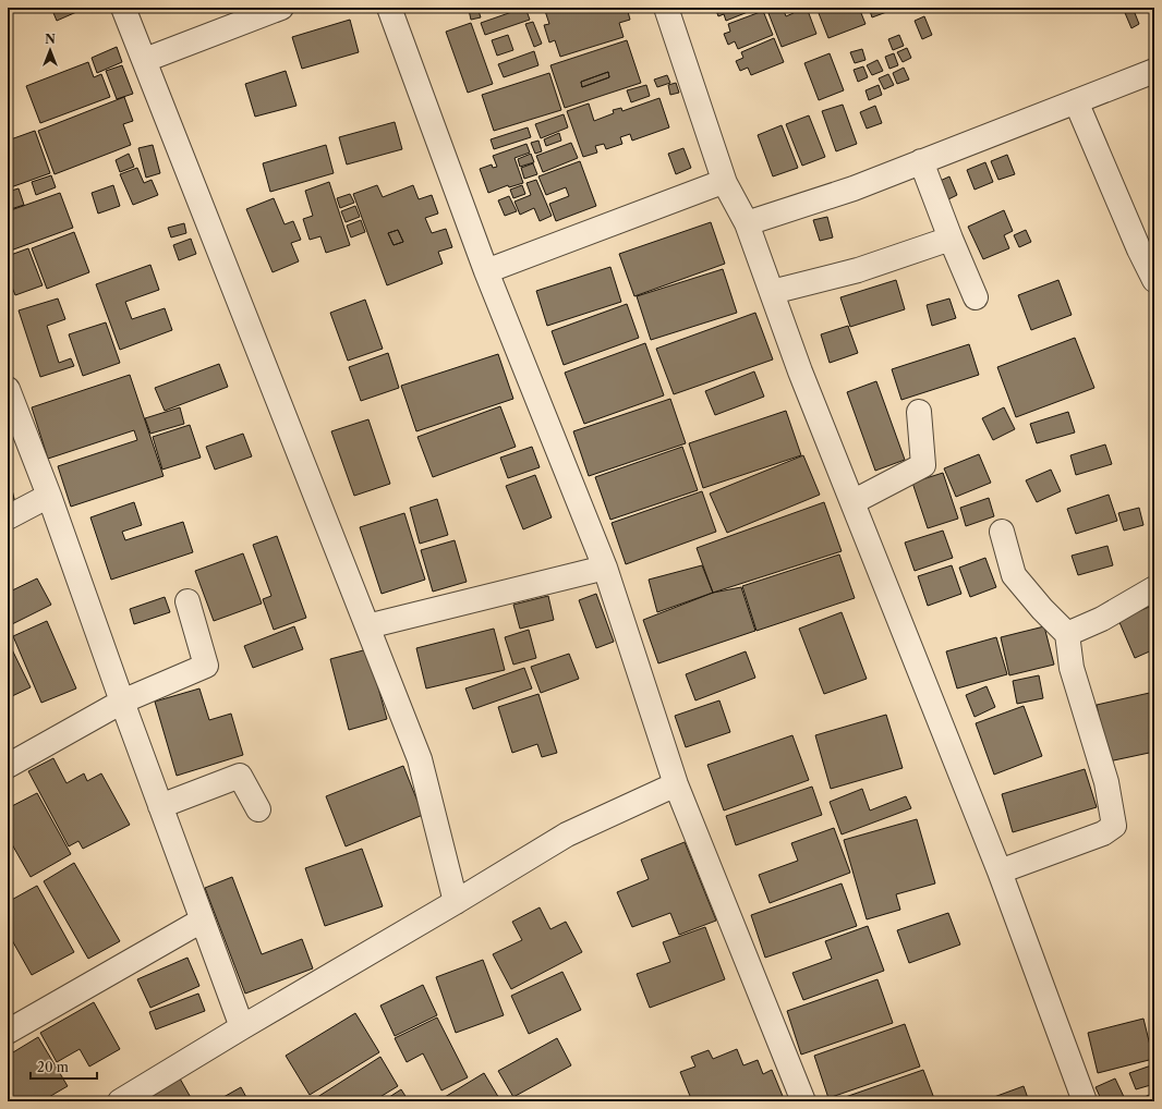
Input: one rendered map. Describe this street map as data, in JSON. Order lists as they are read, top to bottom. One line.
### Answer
{"scale_bar":"20 m","north":"top"}
